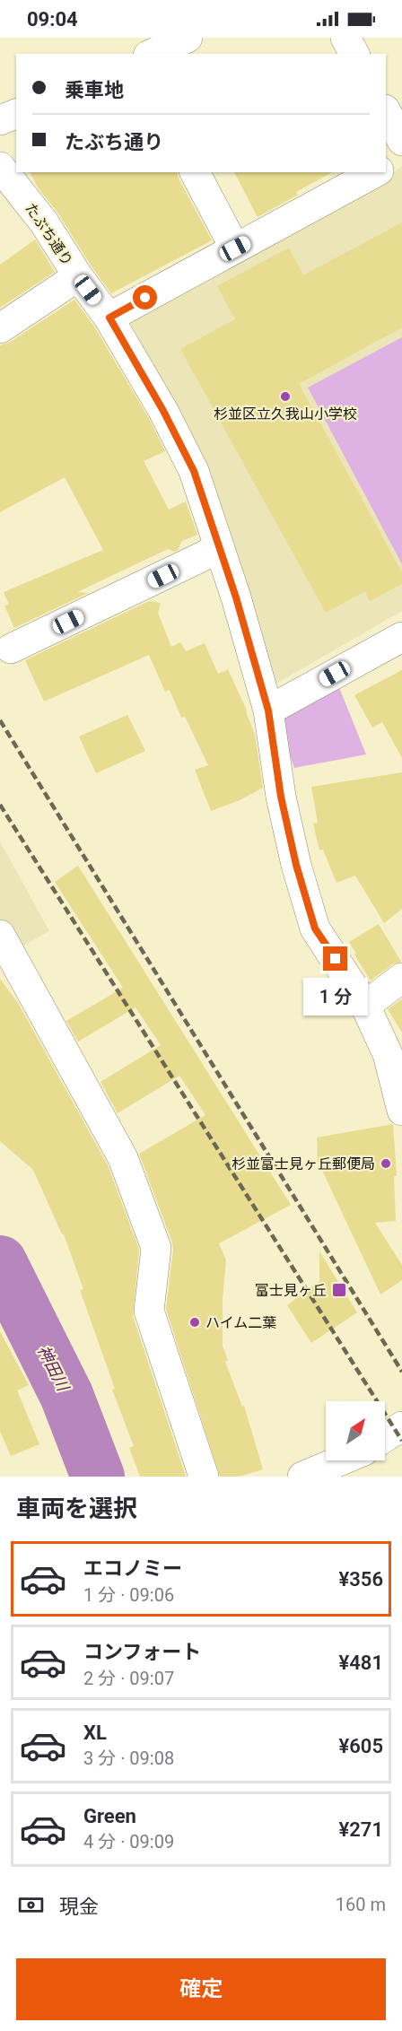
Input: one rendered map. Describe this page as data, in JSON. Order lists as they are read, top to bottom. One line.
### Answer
{"streets":{"street":["たぶち通り"]},"water":["神田川"],"places":{"other":["杉並区立久我山小学校","杉並富士見ヶ丘郵便局","ハイム二葉"],"transit":["富士見ヶ丘"]},"north":"top right","page":{"status":"09:04","banner":["乗車地","たぶち通り"],"bubble":"1 分","heading":"車両を選択","list":[{"name":"エコノミー","note":"1 分 · 09:06","value":"¥356"},{"name":"コンフォート","note":"2 分 · 09:07","value":"¥481"},{"name":"XL","note":"3 分 · 09:08","value":"¥605"},{"name":"Green","note":"4 分 · 09:09","value":"¥271"}],"pay":["現金","160 m"],"buttons":"確定"}}
